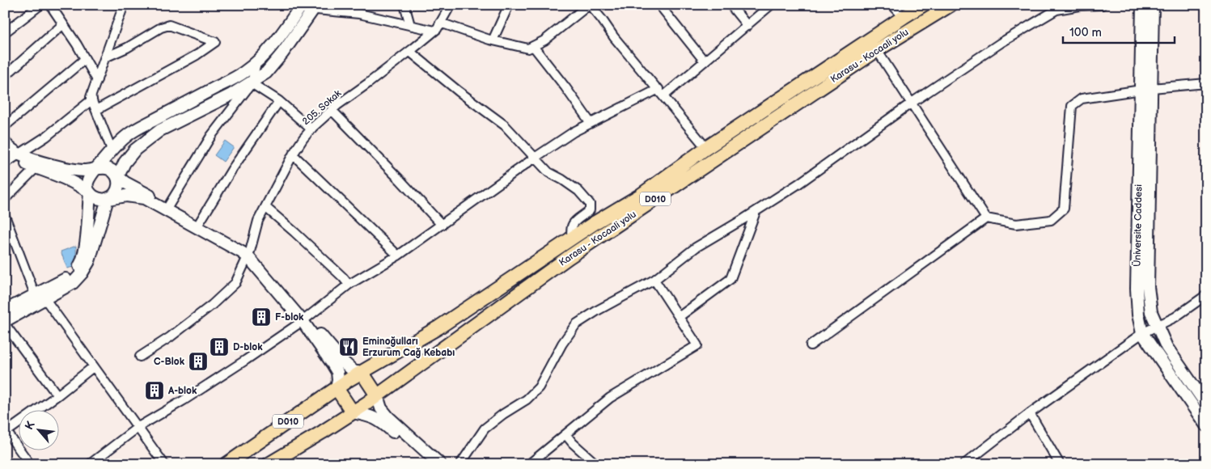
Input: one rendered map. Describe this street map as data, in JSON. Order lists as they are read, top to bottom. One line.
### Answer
{"streets":{"highway":["Karasu - Kocaali yolu","D010"],"main road":["Üniversite Caddesi"],"street":["205. Sokak"]},"crossings":[["Karasu - Kocaali yolu","D010"]],"places":{"building":["F-blok","D-blok","C-Blok","A-blok"],"restaurant":["Eminoğulları Erzurum Cağ Kebabı"]},"scale_bar":"100 m","north":"top left"}
